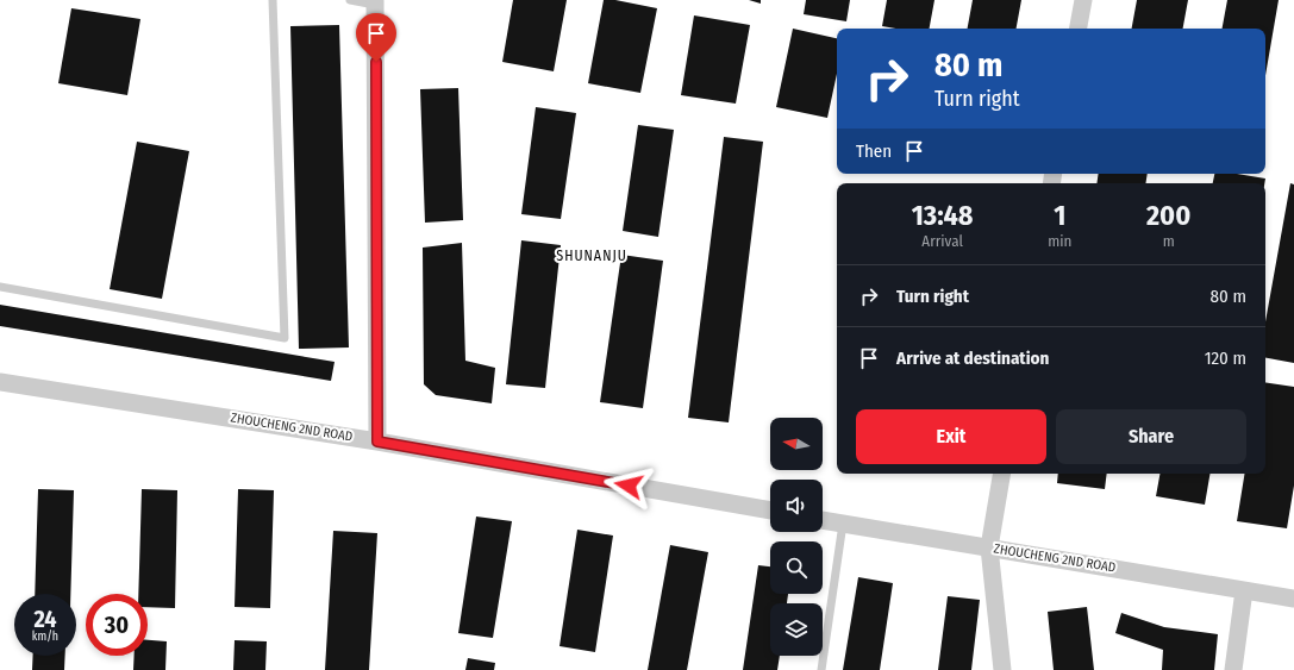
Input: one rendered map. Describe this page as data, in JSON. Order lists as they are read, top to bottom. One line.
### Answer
{"streets":{"street":["ZHOUCHENG 2ND ROAD"]},"districts":["SHUNANJU"],"north":"left","page":{"turn":["80 m","Turn right"],"then":"Then","eta":["13:48","Arrival","1","min","200","m"],"list":[{"name":"Turn right","value":"80 m"},{"name":"Arrive at destination","value":"120 m"}],"buttons":["Exit","Share"],"speed":"24 km/h","limit":"30"}}
